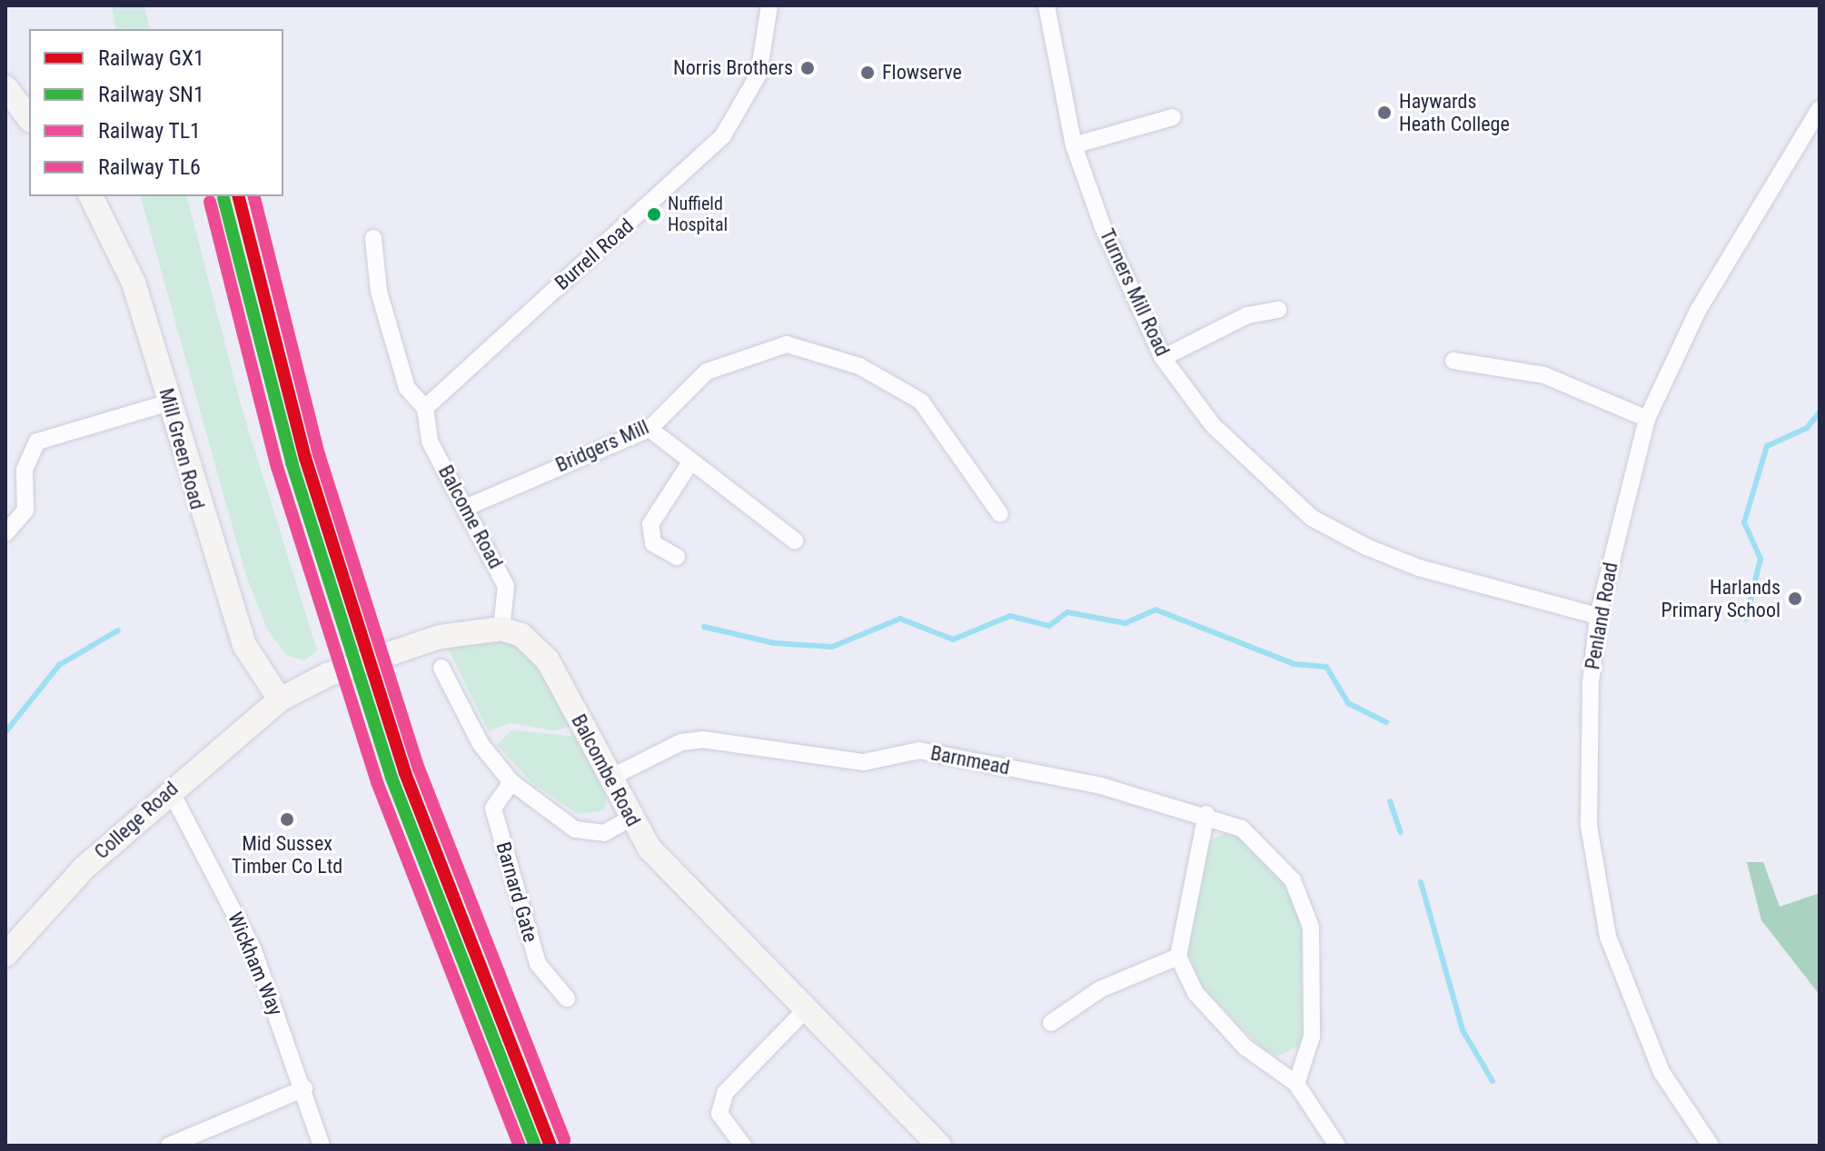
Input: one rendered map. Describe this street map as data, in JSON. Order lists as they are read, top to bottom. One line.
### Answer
{"streets":{"street":["Burrell Road","Turners Mill Road","Bridgers Mill","Mill Green Road","Balcome Road","Penland Road","Barnmead","Balcombe Road","College Road","Barnard Gate","Wickham Way"]},"crossings":[["Burrell Road","Balcome Road"],["Turners Mill Road","Penland Road"],["Bridgers Mill","Balcome Road"],["Mill Green Road","College Road"],["Balcome Road","Balcombe Road"],["Barnmead","Balcombe Road"],["College Road","Wickham Way"]],"places":["Norris Brothers","Flowserve","Haywards Heath College","Nuffield Hospital","Harlands Primary School","Mid Sussex Timber Co Ltd"],"lines":["rail line GX1","rail line TL1","rail line SN1","rail line TL6"],"legend":["Railway GX1","Railway SN1","Railway TL1","Railway TL6"]}
